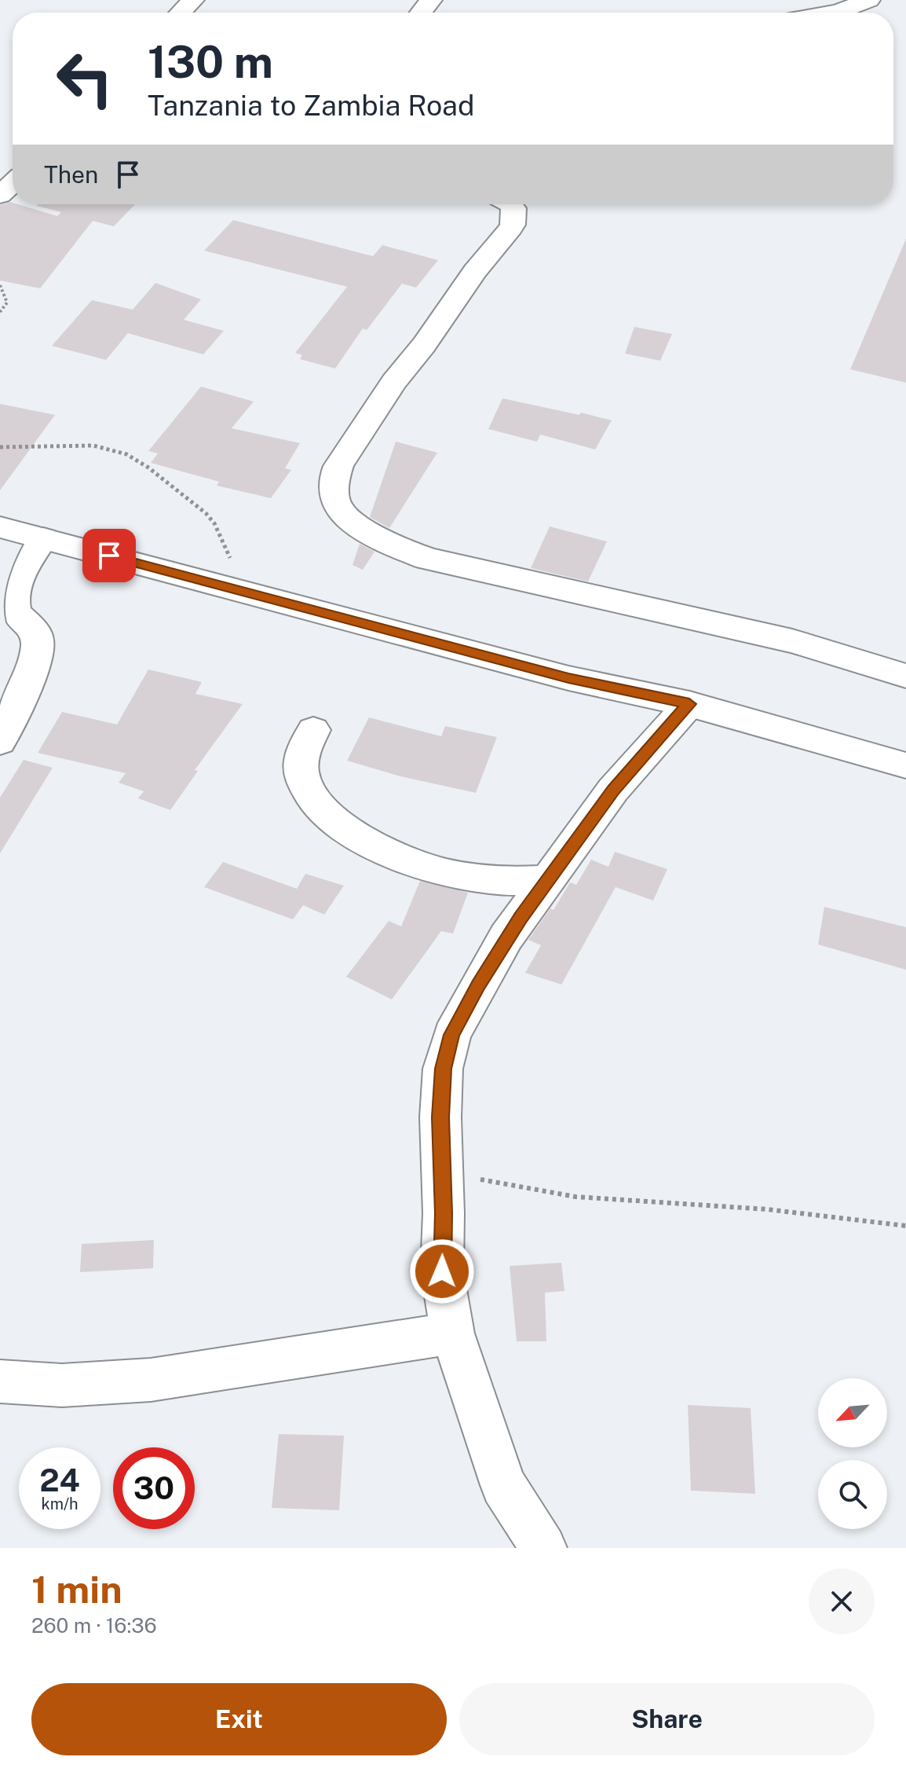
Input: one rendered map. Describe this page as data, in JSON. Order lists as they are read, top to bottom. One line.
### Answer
{"north":"bottom left","page":{"turn":["130 m","Tanzania to Zambia Road"],"then":"Then","speed":"24 km/h","limit":"30","heading":["1 min","260 m · 16:36"],"buttons":["Exit","Share"]}}
